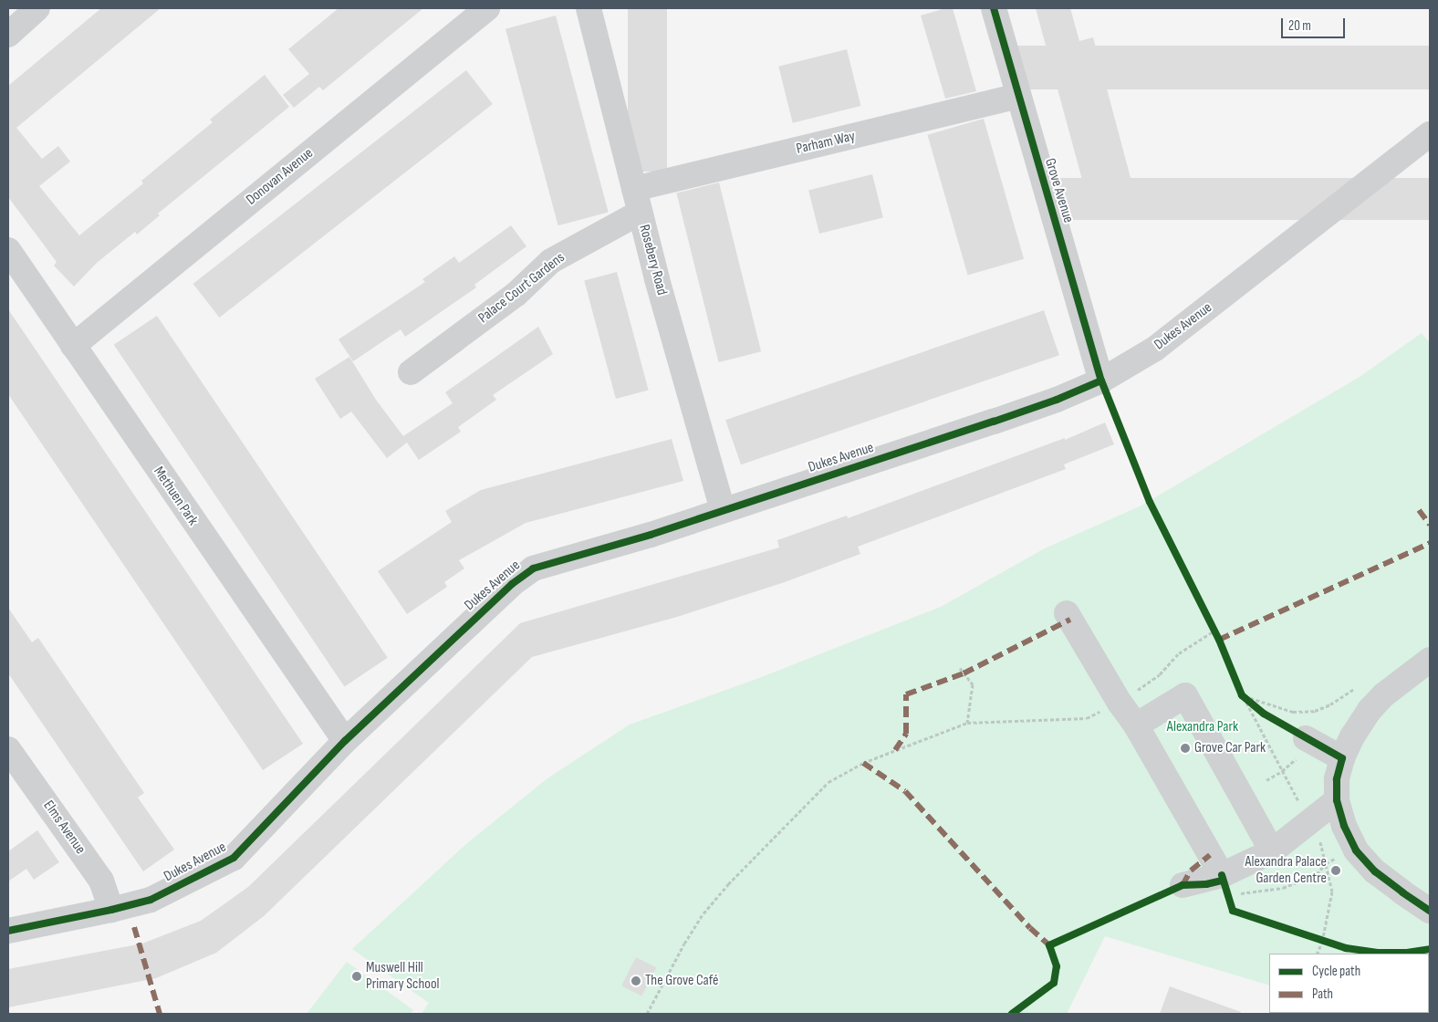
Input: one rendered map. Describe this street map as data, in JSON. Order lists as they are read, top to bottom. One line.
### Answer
{"streets":{"street":["Parham Way","Donovan Avenue","Grove Avenue","Rosebery Road","Palace Court Gardens","Dukes Avenue","Methuen Park","Elms Avenue"]},"crossings":[["Parham Way","Grove Avenue"],["Parham Way","Rosebery Road"],["Parham Way","Palace Court Gardens"],["Donovan Avenue","Methuen Park"],["Grove Avenue","Dukes Avenue"],["Rosebery Road","Palace Court Gardens"],["Rosebery Road","Dukes Avenue"],["Dukes Avenue","Methuen Park"],["Dukes Avenue","Elms Avenue"]],"parks":["Alexandra Park"],"places":["Grove Car Park","Alexandra Palace Garden Centre","Muswell Hill Primary School","The Grove Café"],"legend":["Cycle path","Path"],"scale_bar":"20 m"}
